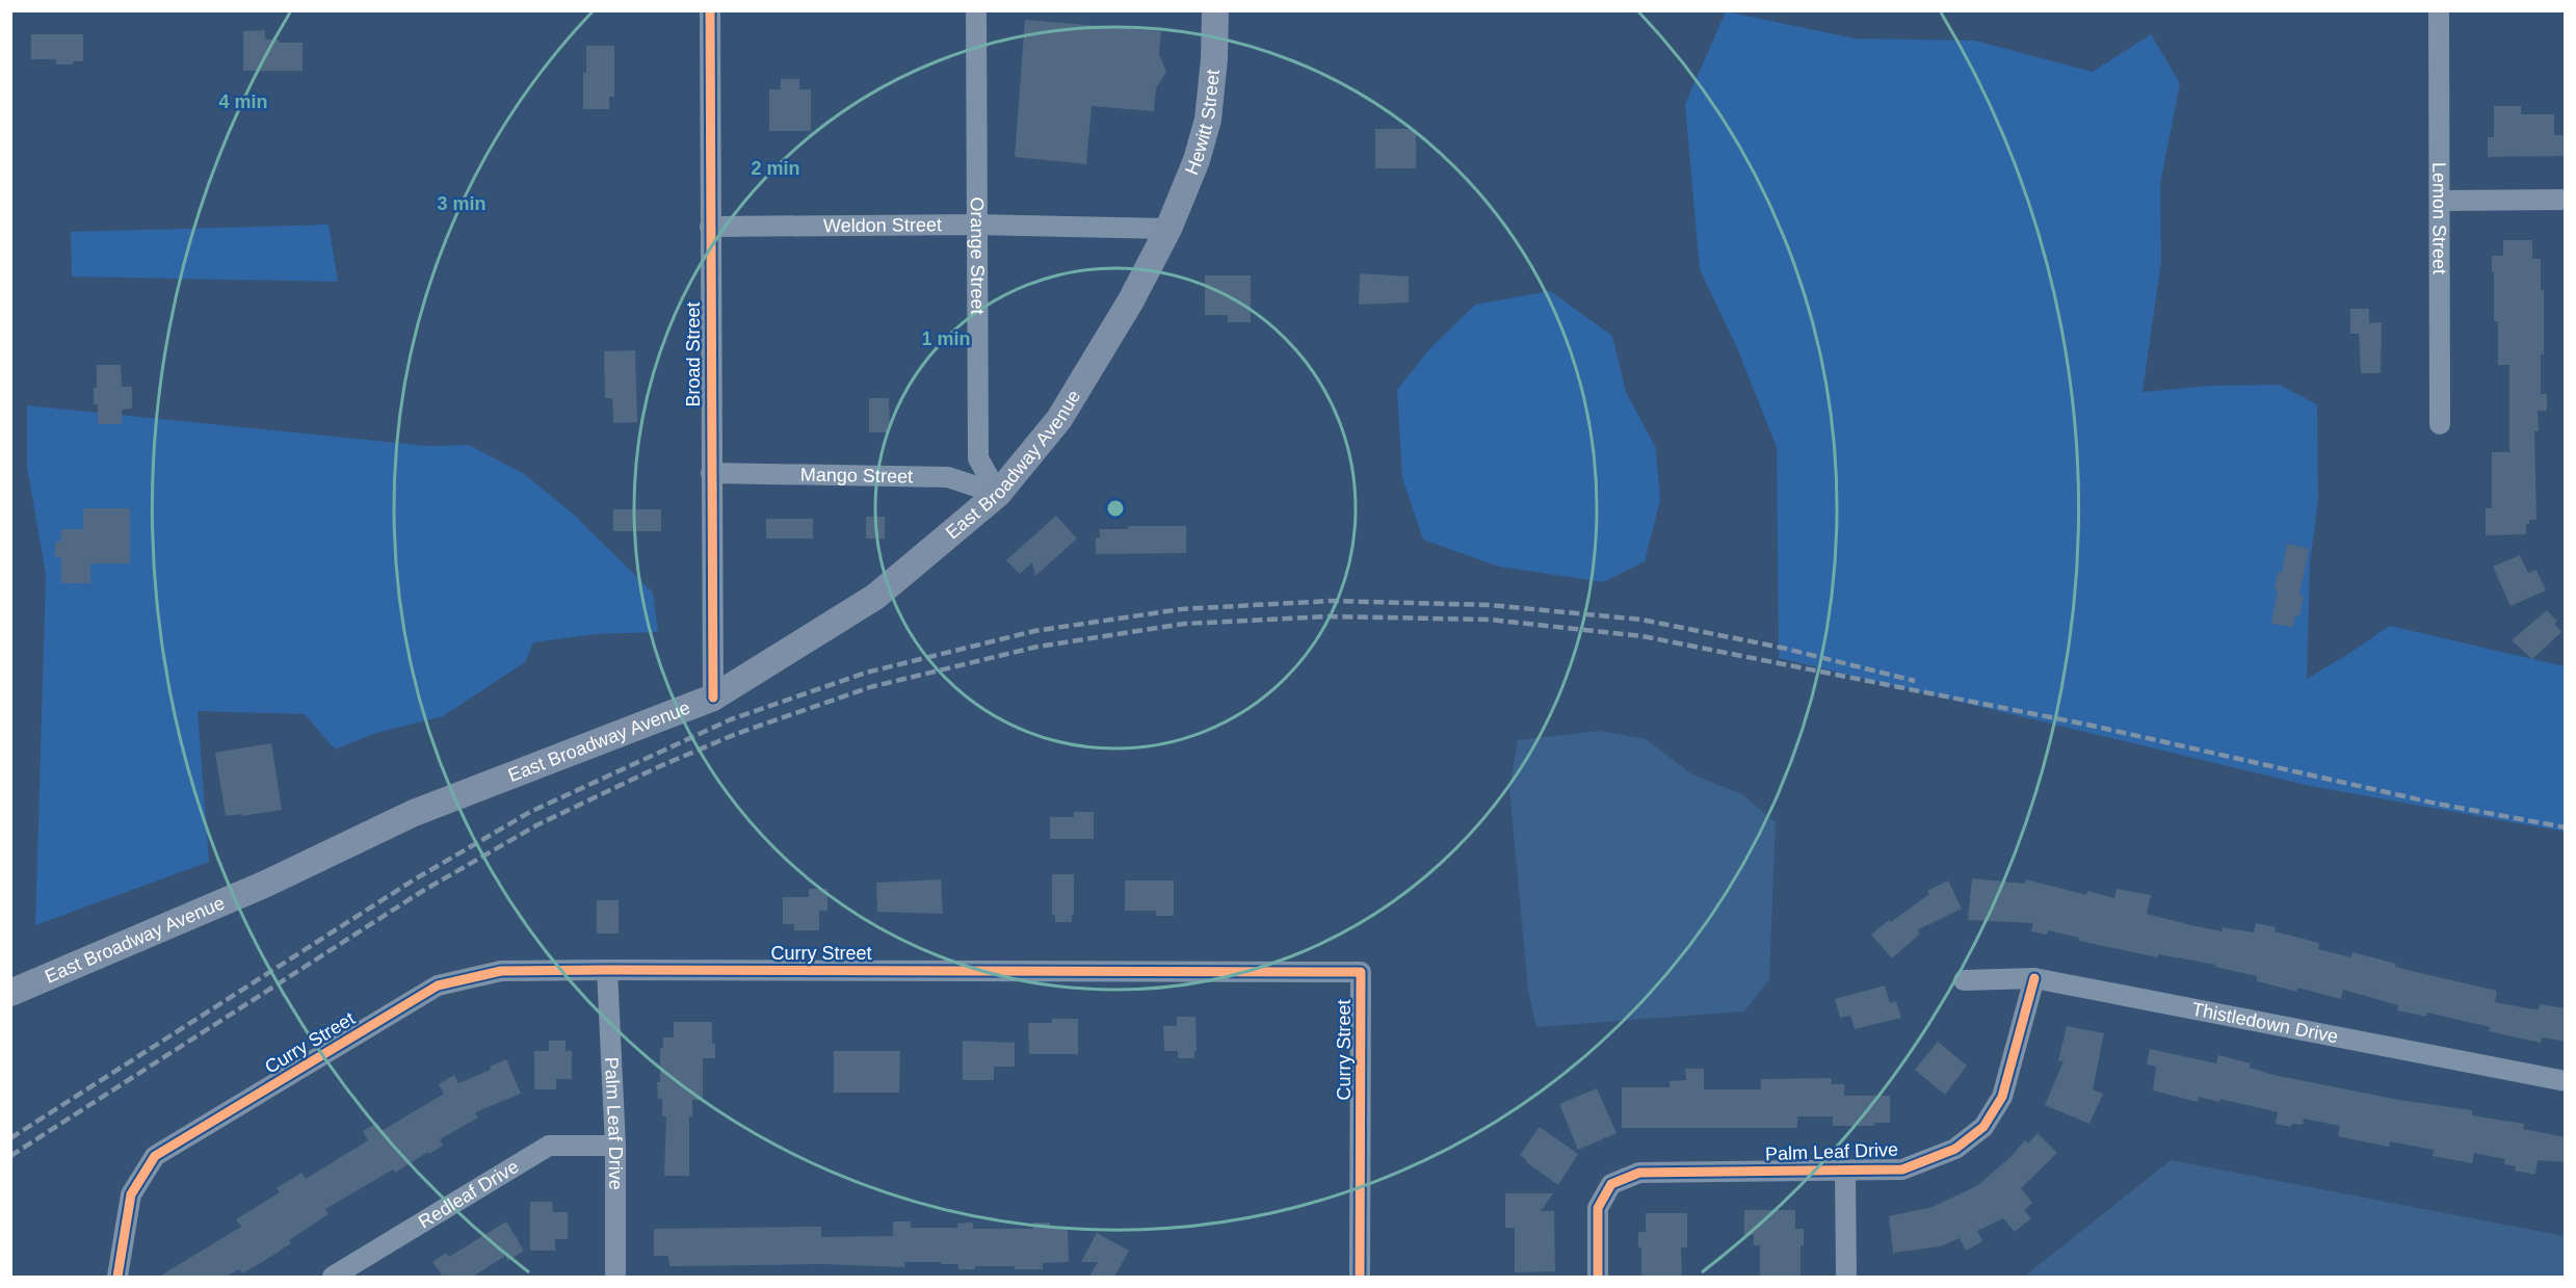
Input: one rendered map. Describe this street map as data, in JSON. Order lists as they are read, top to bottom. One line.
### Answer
{"streets":{"main road":["Hewitt Street","East Broadway Avenue"],"street":["Lemon Street","Weldon Street","Orange Street","Broad Street","Mango Street","Curry Street","Thistledown Drive","Palm Leaf Drive","Redleaf Drive"]},"crossings":[["Hewitt Street","Weldon Street"],["Hewitt Street","East Broadway Avenue"],["Weldon Street","Orange Street"],["Weldon Street","Broad Street"],["Weldon Street","East Broadway Avenue"],["Orange Street","East Broadway Avenue"],["Orange Street","Mango Street"],["Broad Street","East Broadway Avenue"],["Broad Street","Mango Street"],["East Broadway Avenue","Mango Street"],["Curry Street","Palm Leaf Drive"],["Thistledown Drive","Palm Leaf Drive"],["Palm Leaf Drive","Redleaf Drive"]],"rings":["4 min","2 min","3 min","1 min"]}
